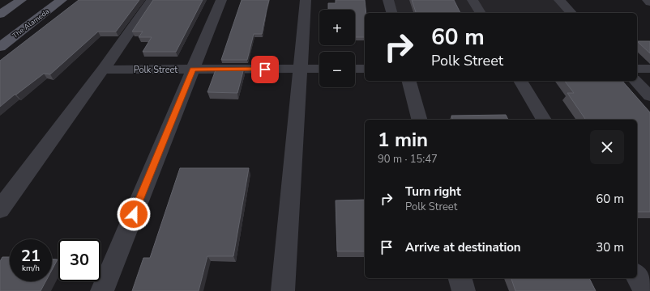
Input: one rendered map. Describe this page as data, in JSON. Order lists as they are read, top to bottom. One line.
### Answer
{"streets":{"main road":["The Alameda"],"street":["Polk Street"]},"page":{"map_buttons":["+","−"],"turn":["60 m","Polk Street"],"heading":["1 min","90 m · 15:47"],"list":[{"name":"Turn right","note":"Polk Street","value":"60 m"},{"name":"Arrive at destination","value":"30 m"}],"speed":"21 km/h","limit":"30"}}
